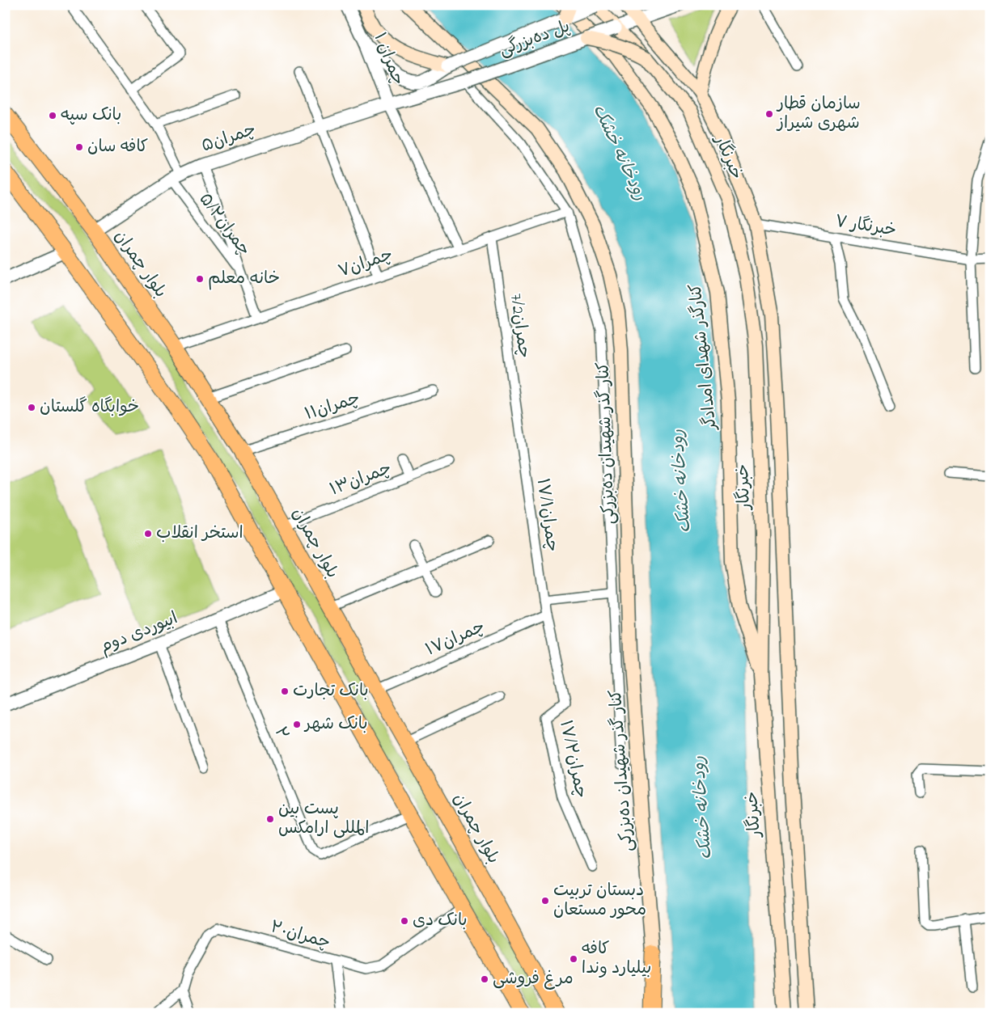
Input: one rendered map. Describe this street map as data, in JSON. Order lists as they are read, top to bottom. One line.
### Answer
{"streets":{"main road":["خبرنگار","بلوار چمران","کنارگذر شهدای امدادگر","کنار گذر شهیدان ده‌بزرکی"],"street":["پل ده‌بزرگی","چمران ۱","چمران۵","چمران۵/۲","۷ خبرنگار","چمران۷","7/2چمران","چمران۱۱","چمران۱۳","چمران۱۷/۱","ابیوردی دوم","چمران۱۷","۲","چمران۱۷/۲","چمران۲۰"]},"crossings":[["پل ده‌بزرگی","چمران ۱"],["پل ده‌بزرگی","چمران۵"],["پل ده‌بزرگی","خبرنگار"],["چمران ۱","چمران۵"],["چمران۵","چمران۵/۲"],["چمران۵","بلوار چمران"],["خبرنگار","۷ خبرنگار"],["خبرنگار","کنارگذر شهدای امدادگر"],["چمران۷","بلوار چمران"],["چمران۷","7/2چمران"],["بلوار چمران","چمران۱۱"],["بلوار چمران","چمران۱۳"],["بلوار چمران","چمران۱۷"],["7/2چمران","چمران۱۷/۱"],["چمران۱۷/۱","چمران۱۷"],["چمران۱۷/۱","چمران۱۷/۲"],["ابیوردی دوم","۲"],["چمران۱۷","چمران۱۷/۲"]],"water":["رودخانه خشک"],"places":["سازمان قطار شهری شیراز","بانک سپه","کافه سان","خانه معلم","خوابگاه گلستان","استخر انقلاب","بانک تجارت","بانک شهر","پست بین المللی ارامکس","دبستان تربیت محور مستعان","بانک دی","کافه بیلیارد وندا","مرغ فروشی"]}
